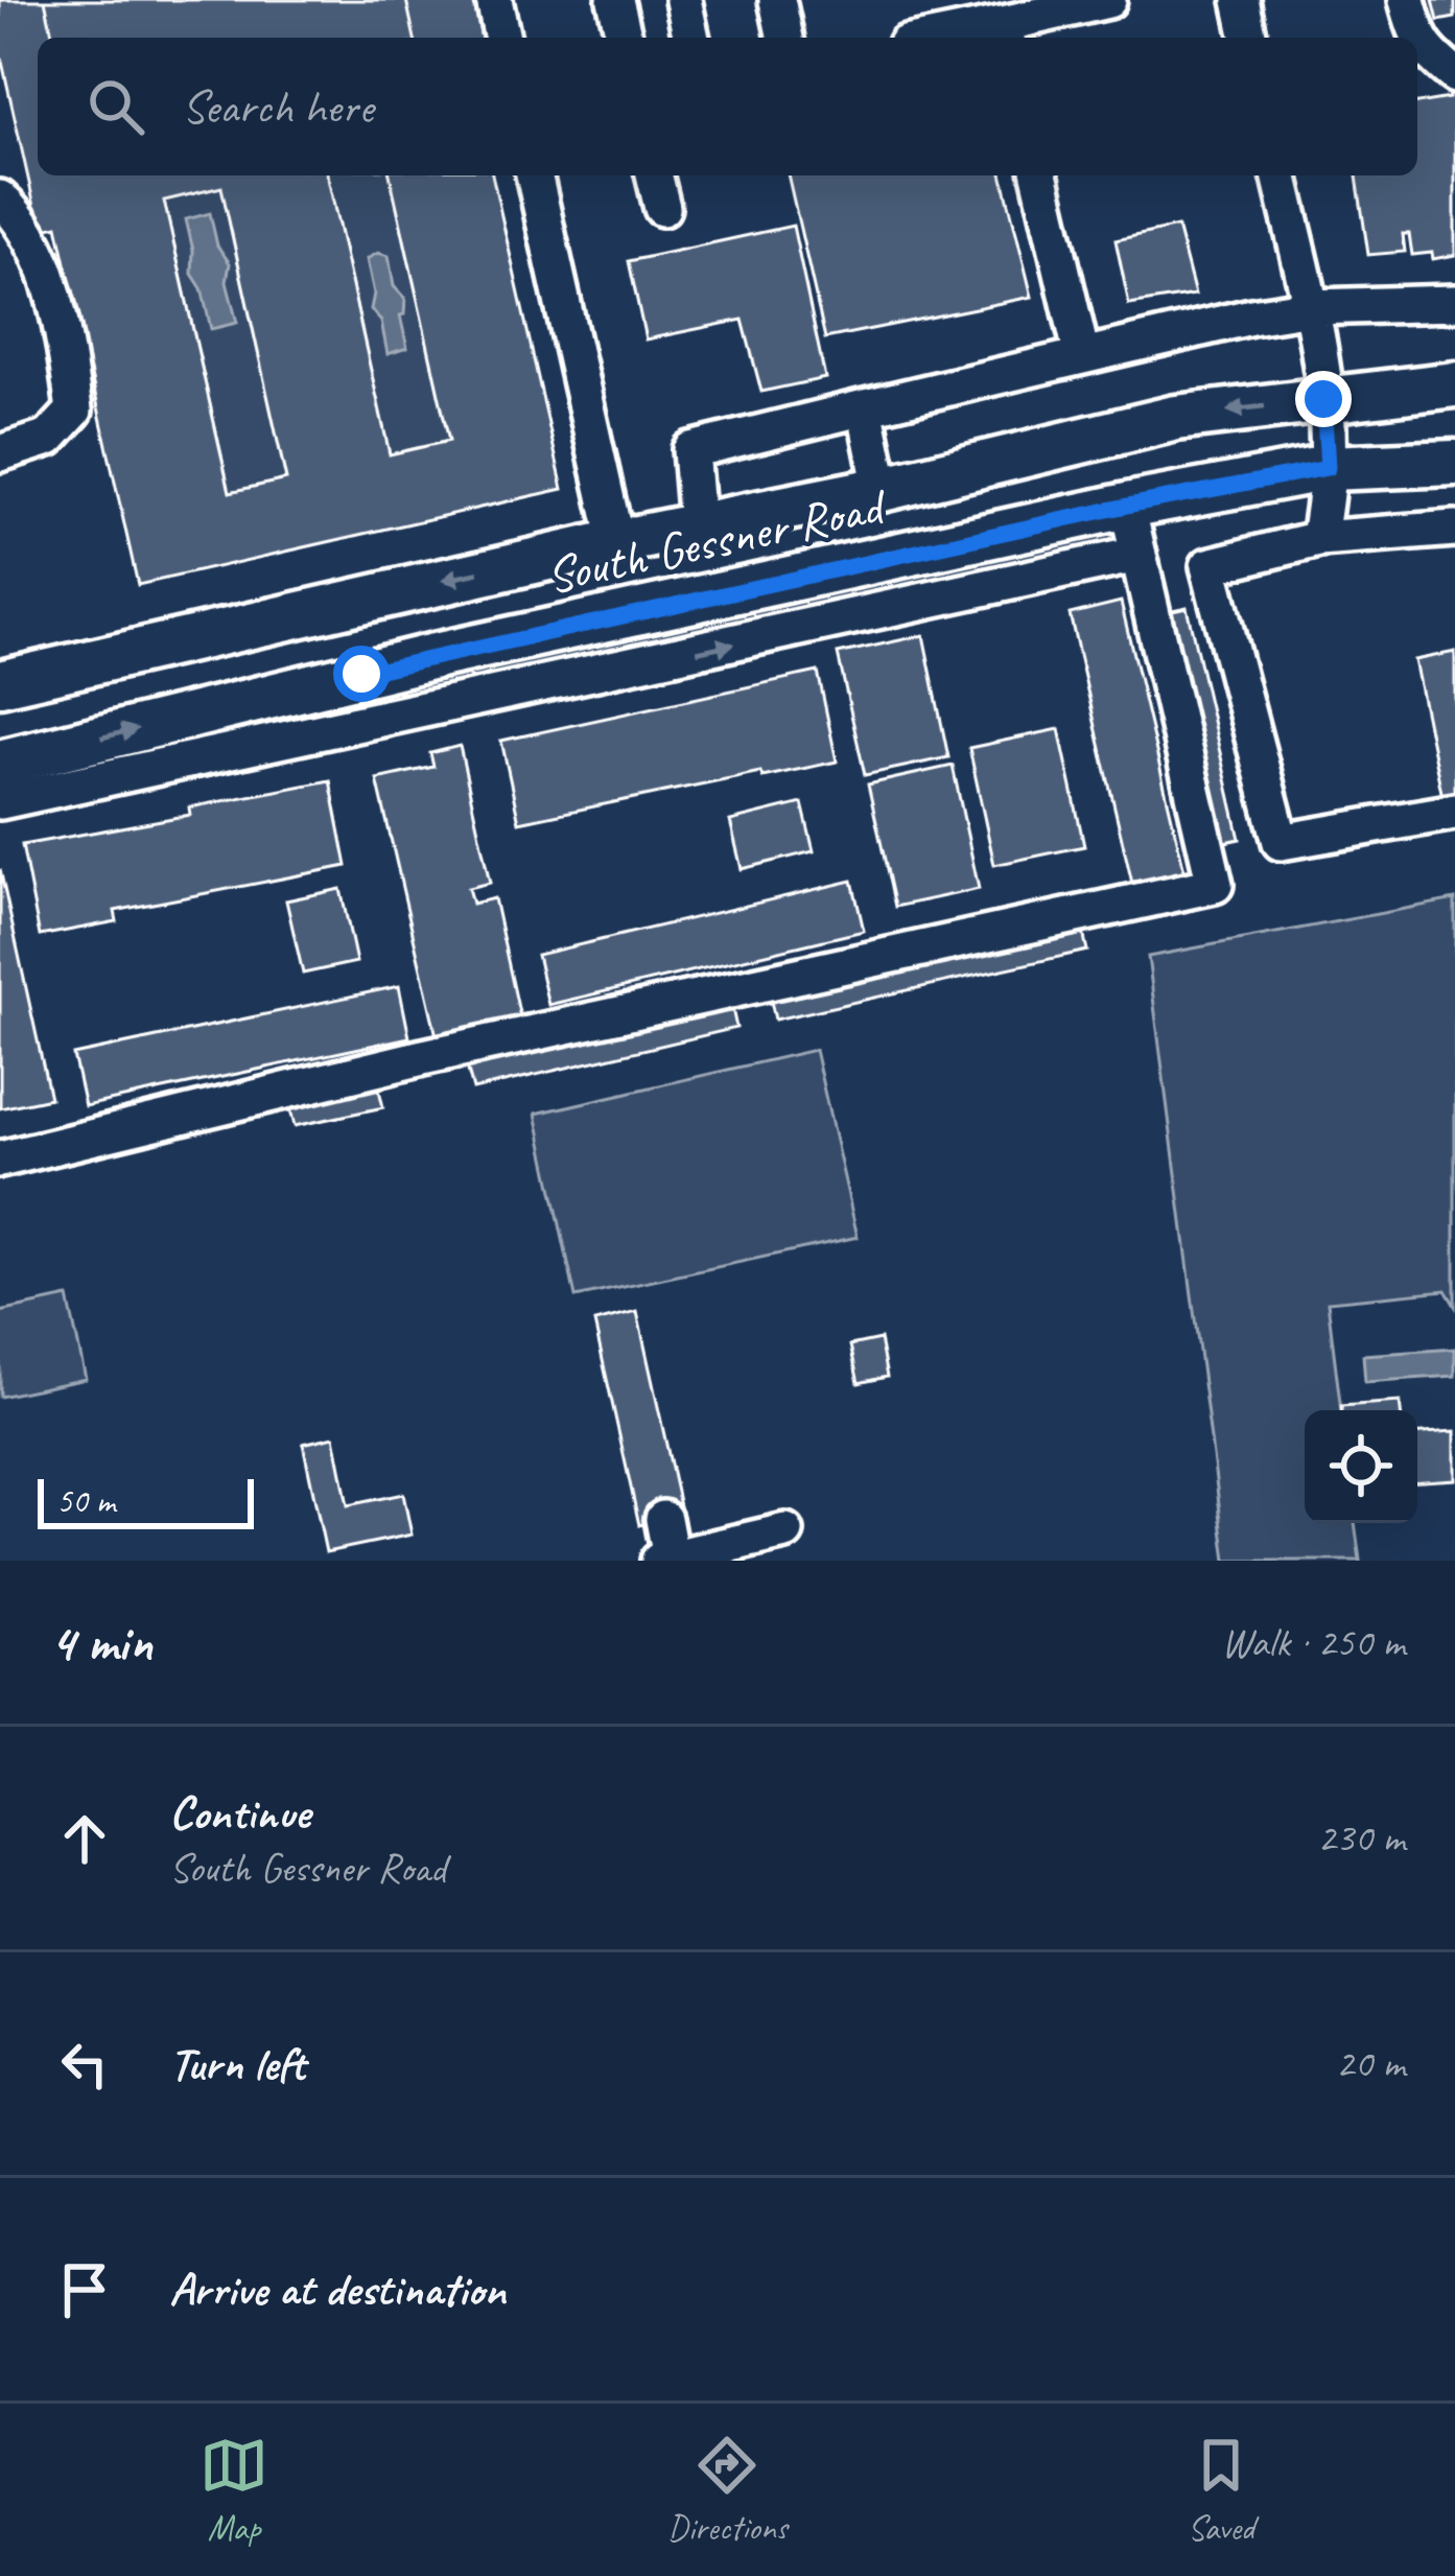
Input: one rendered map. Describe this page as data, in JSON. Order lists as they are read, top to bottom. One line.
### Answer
{"streets":{"main road":["South Gessner Road"]},"scale_bar":"50 m","page":{"search":"Search here","scale":"50 m","heading":["4 min","Walk · 250 m"],"list":[["Continue","South Gessner Road","230 m"],["Turn left","20 m"],"Arrive at destination"],"nav":["Map","Directions","Saved"]}}
